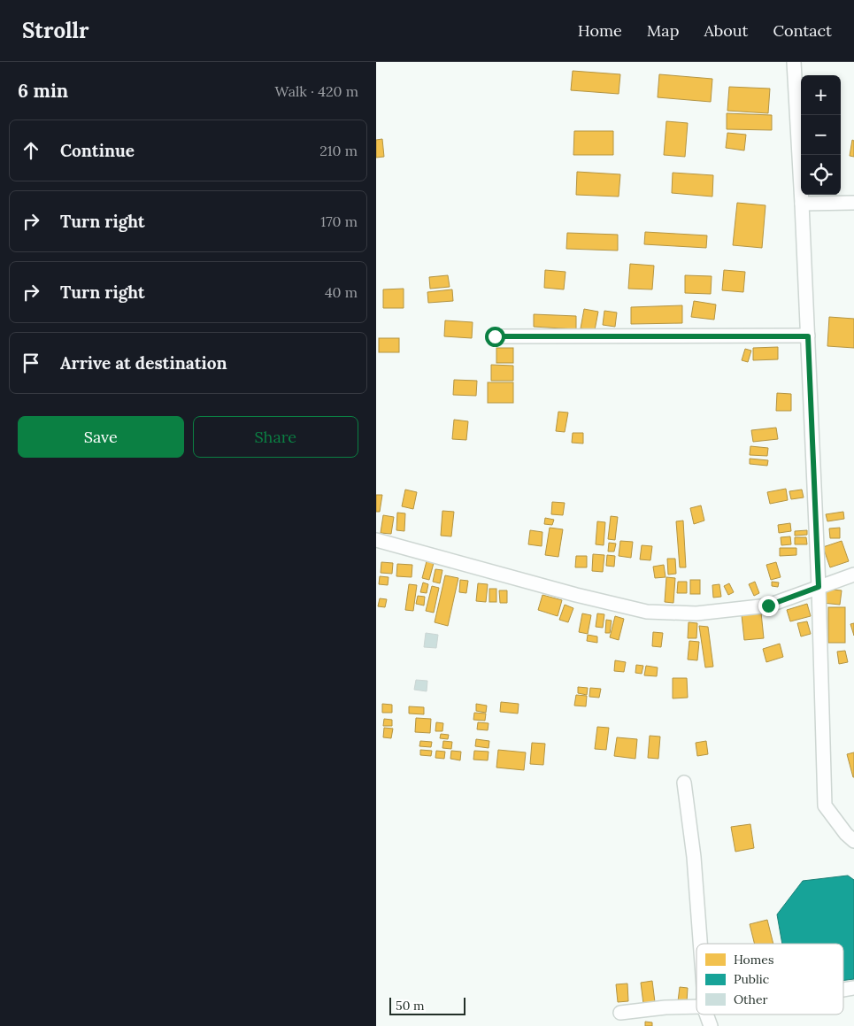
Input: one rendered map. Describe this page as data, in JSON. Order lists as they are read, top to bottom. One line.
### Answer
{"legend":["Homes","Public","Other"],"scale_bar":"50 m","page":{"header":"Strollr","nav":["Home","Map","About","Contact"],"heading":["6 min","Walk · 420 m"],"map_buttons":["+","−"],"list":[["Continue","210 m"],["Turn right","170 m"],["Turn right","40 m"],"Arrive at destination"],"buttons":["Save","Share"],"scale":"50 m"}}
